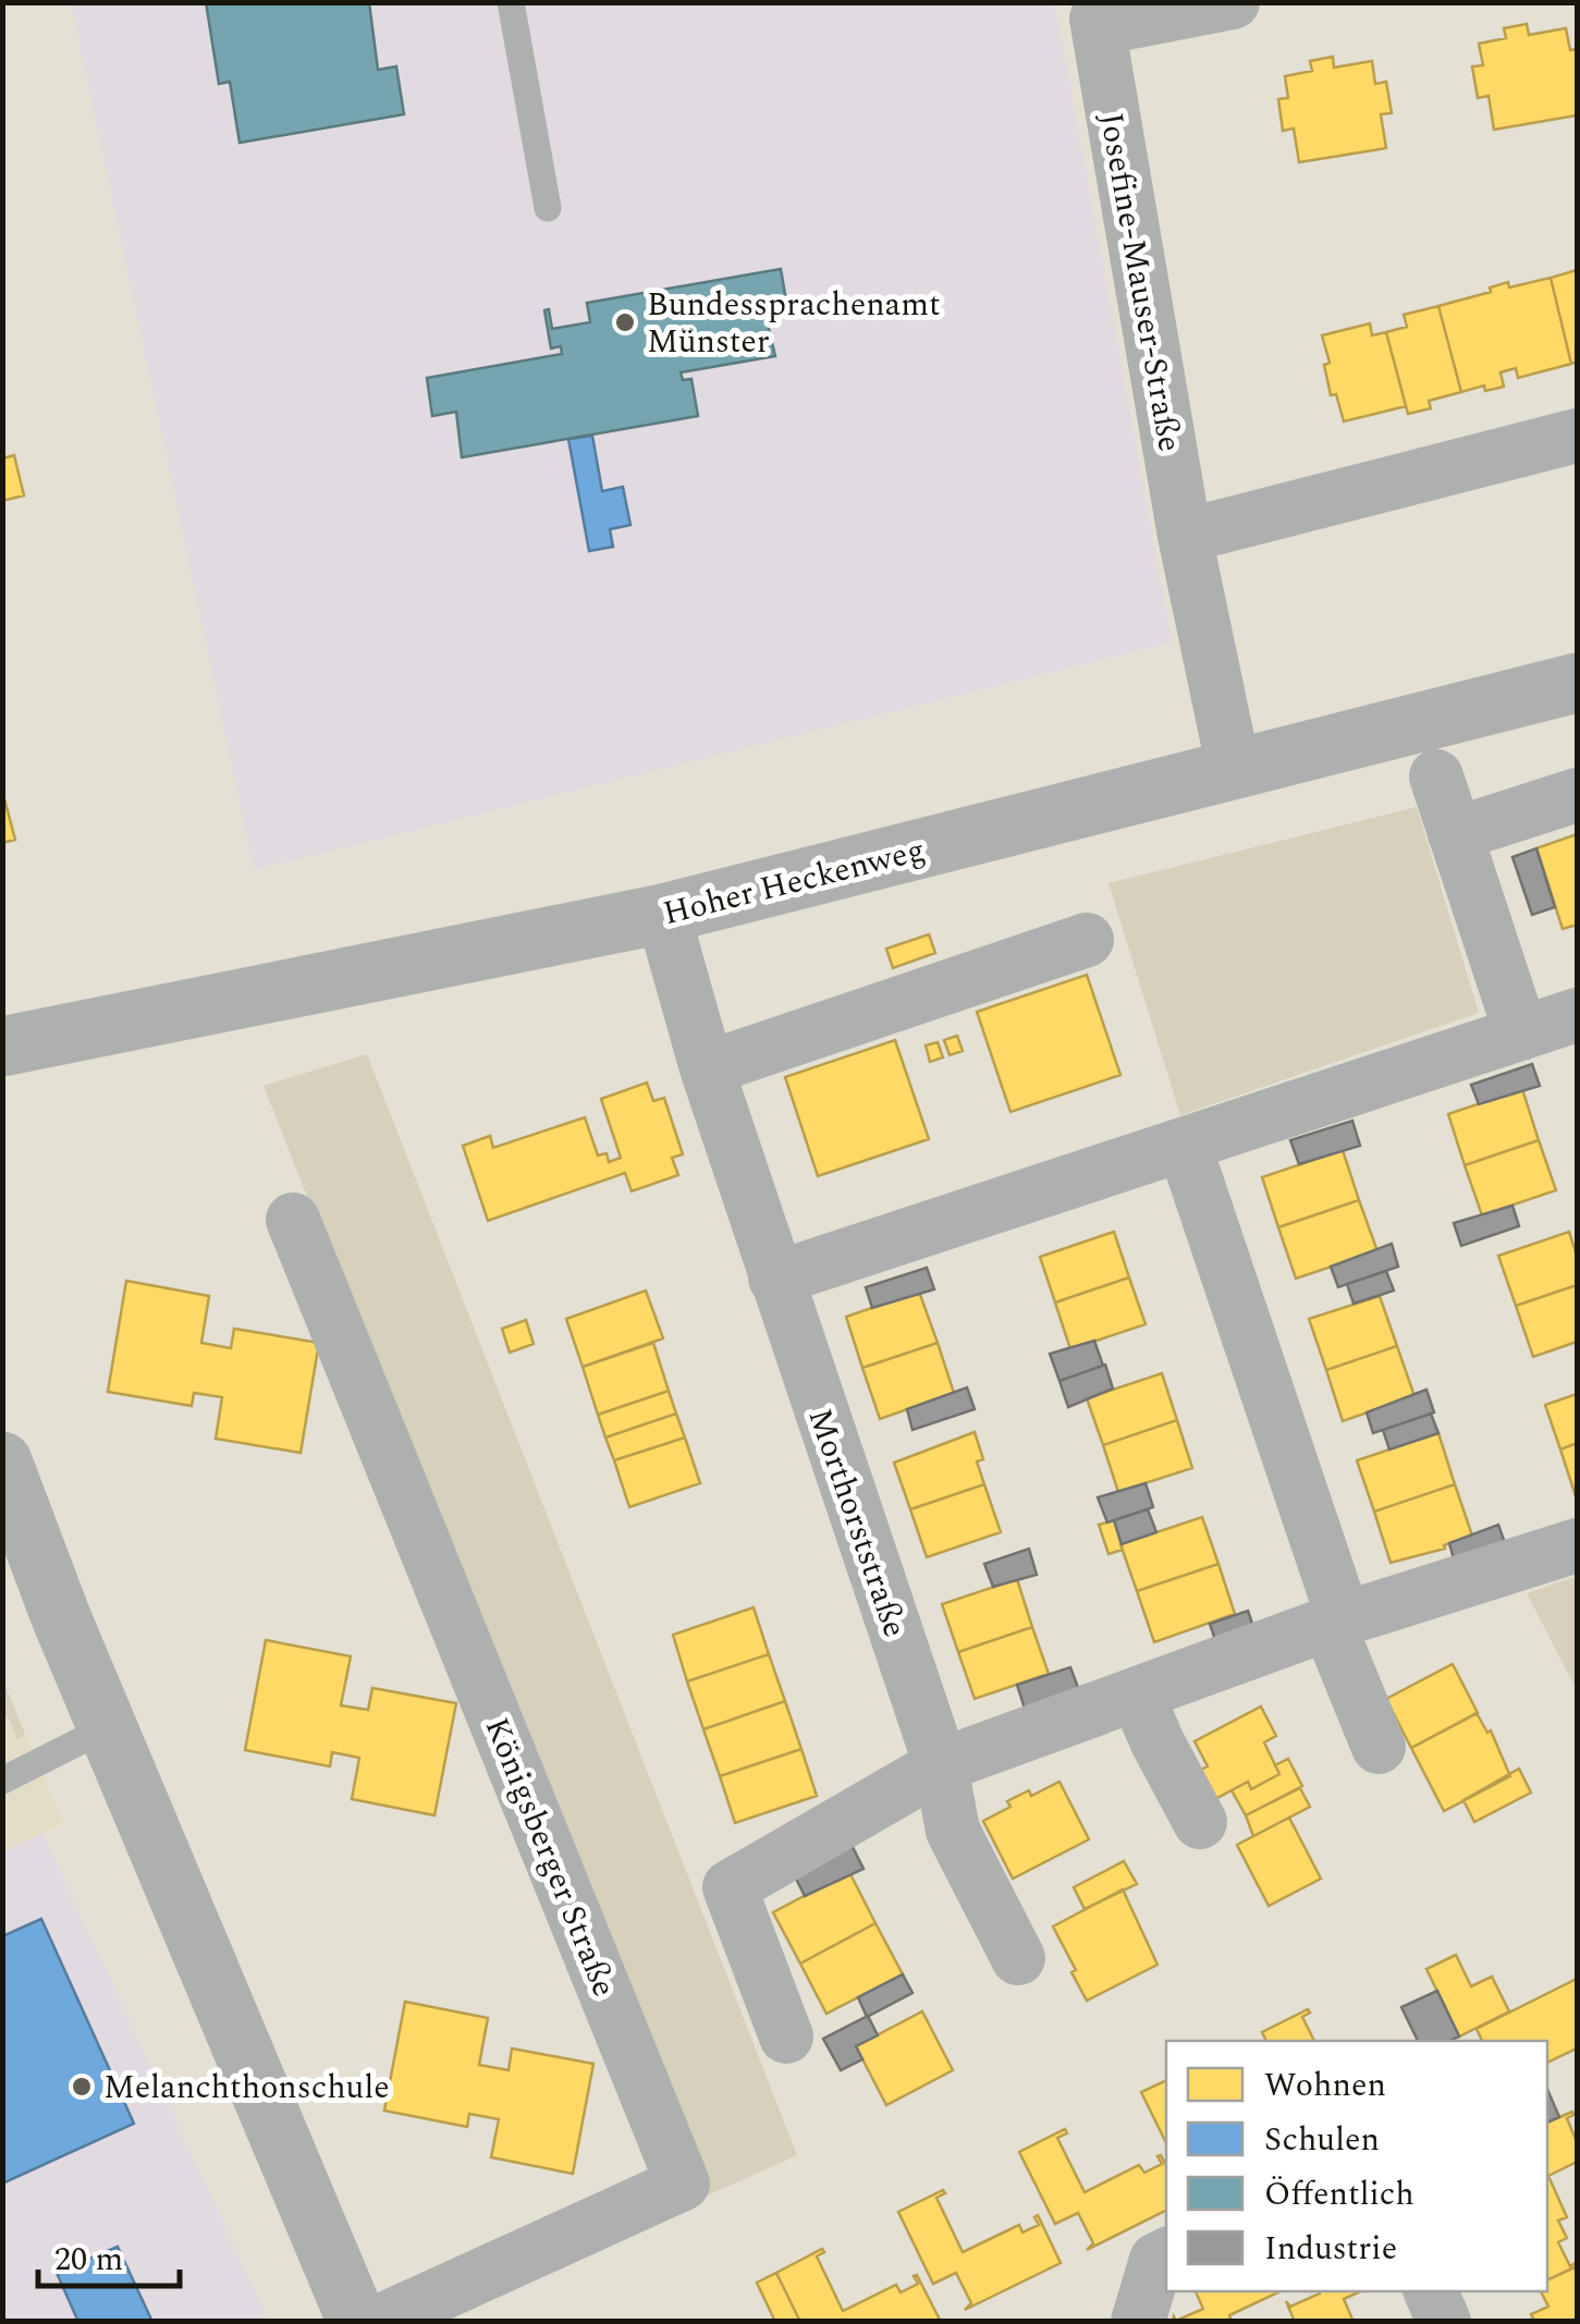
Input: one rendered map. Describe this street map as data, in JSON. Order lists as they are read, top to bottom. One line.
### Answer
{"streets":{"street":["Josefine-Mauser-Straße","Hoher Heckenweg","Morthorststraße","Königsberger Straße"]},"crossings":[["Josefine-Mauser-Straße","Hoher Heckenweg"],["Hoher Heckenweg","Morthorststraße"]],"places":["Bundessprachenamt Münster","Melanchthonschule"],"legend":["Wohnen","Schulen","Öffentlich","Industrie"],"scale_bar":"20 m"}
